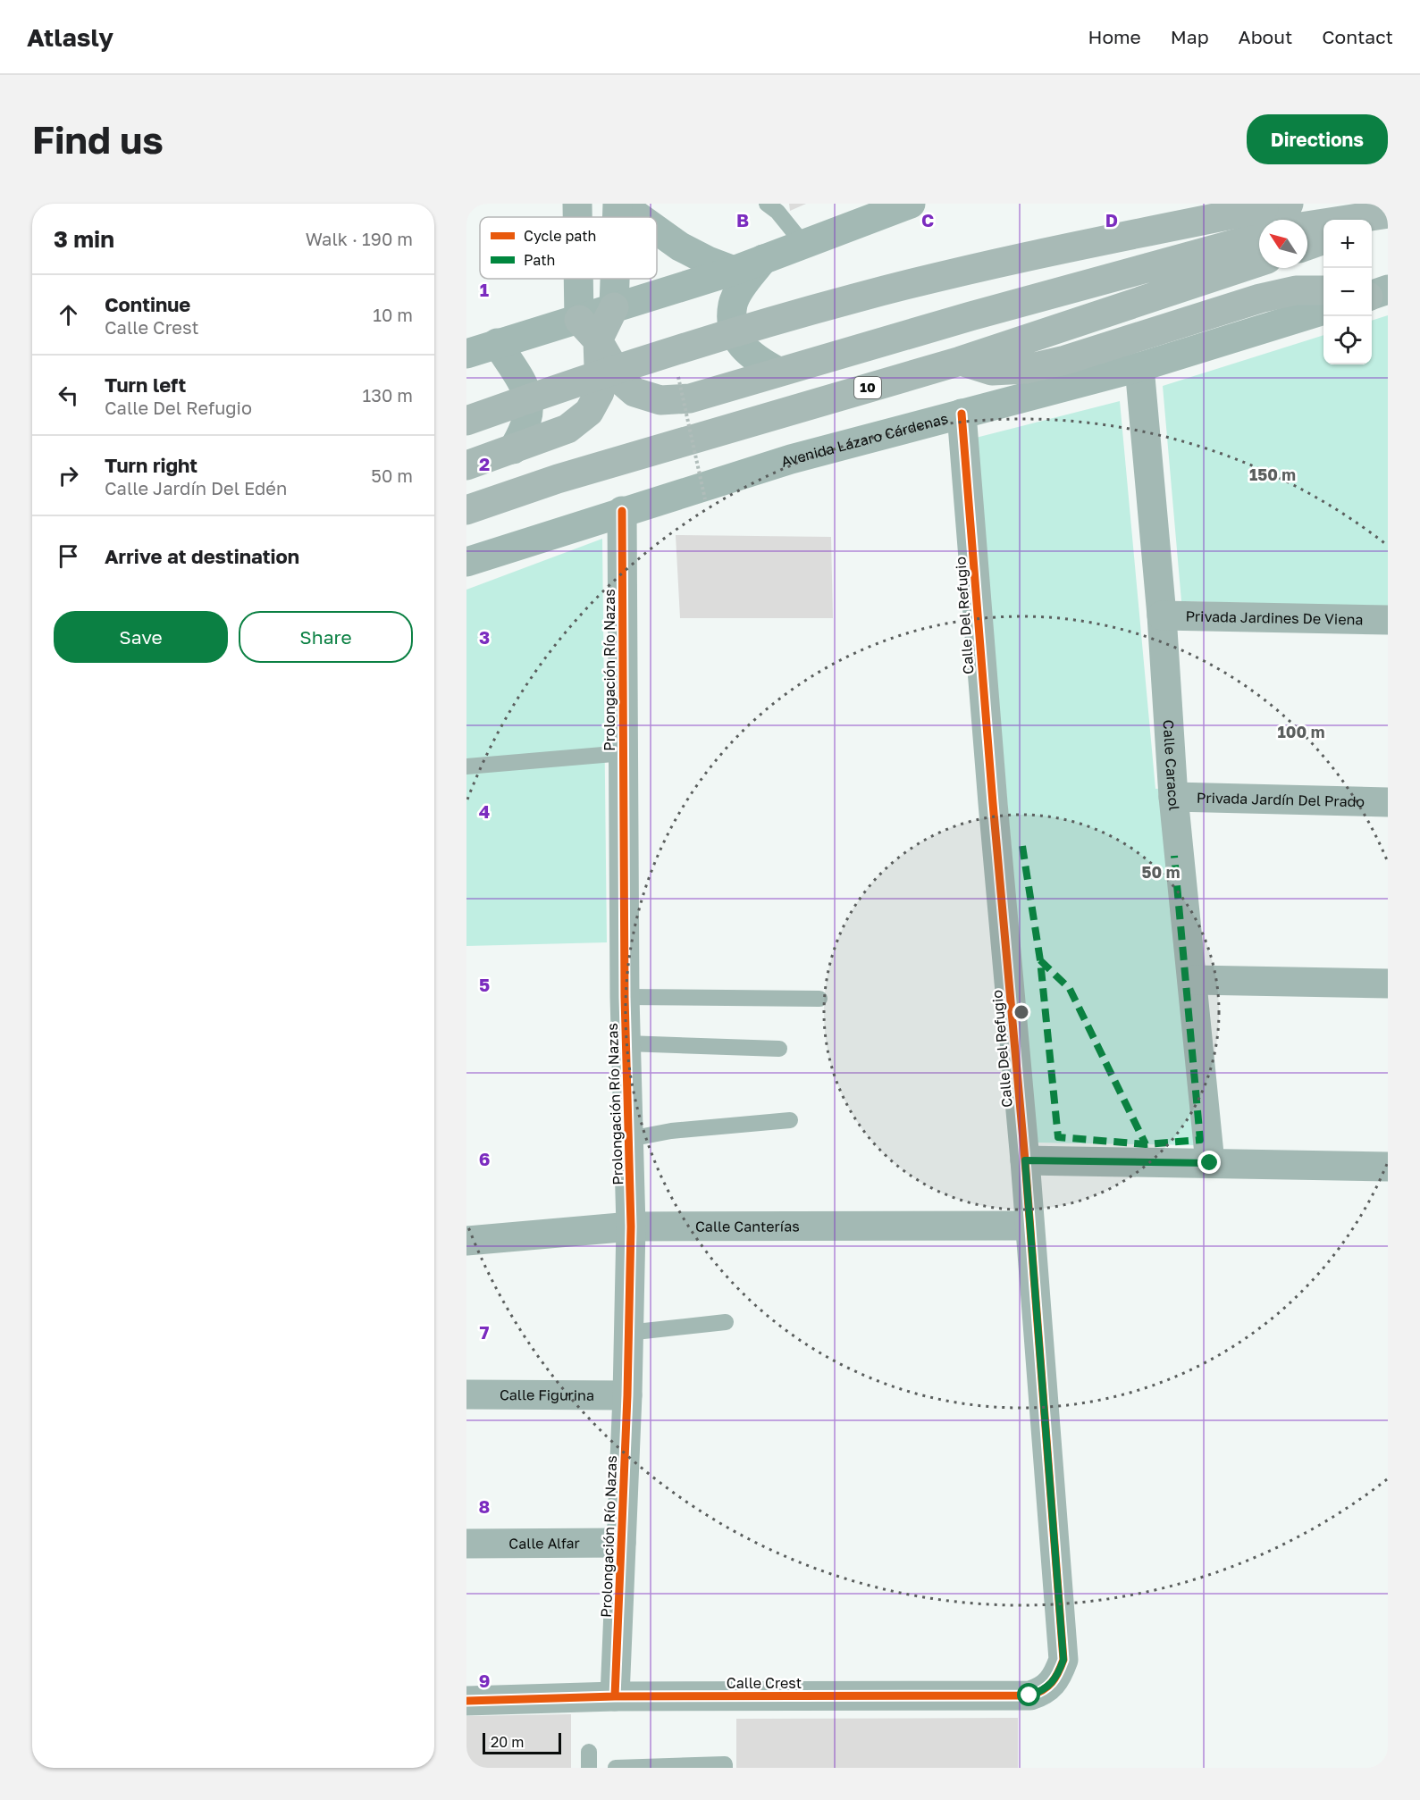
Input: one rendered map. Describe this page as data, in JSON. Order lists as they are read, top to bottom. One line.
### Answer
{"streets":{"highway":["10"],"street":["Avenida Lázaro Cárdenas","Calle Del Refugio","Privada Jardines De Viena","Prolongación Río Nazas","Calle Caracol","Privada Jardín Del Prado","Calle Canterías","Calle Figurina","Calle Alfar","Calle Crest"]},"crossings":[["Avenida Lázaro Cárdenas","Calle Del Refugio"],["Avenida Lázaro Cárdenas","Prolongación Río Nazas"],["Avenida Lázaro Cárdenas","Calle Caracol"],["Calle Del Refugio","Calle Canterías"],["Calle Del Refugio","Calle Crest"],["Privada Jardines De Viena","Calle Caracol"],["Prolongación Río Nazas","Calle Canterías"],["Prolongación Río Nazas","Calle Figurina"],["Prolongación Río Nazas","Calle Alfar"],["Prolongación Río Nazas","Calle Crest"],["Calle Caracol","Privada Jardín Del Prado"]],"legend":["Cycle path","Path"],"scale_bar":"20 m","north":"top left","page":{"header":"Atlasly","nav":["Home","Map","About","Contact"],"buttons":["Directions",["Save","Share"]],"title":"Find us","heading":["3 min","Walk · 190 m"],"map_buttons":["+","−"],"list":[["Continue","Calle Crest","10 m"],["Turn left","Calle Del Refugio","130 m"],["Turn right","Calle Jardín Del Edén","50 m"],"Arrive at destination"],"scale":"20 m"},"grid":{"columns":["B","C","D"],"rows":["1","2","3","4","5","6","7","8","9"]},"rings":["150 m","100 m","50 m"]}
